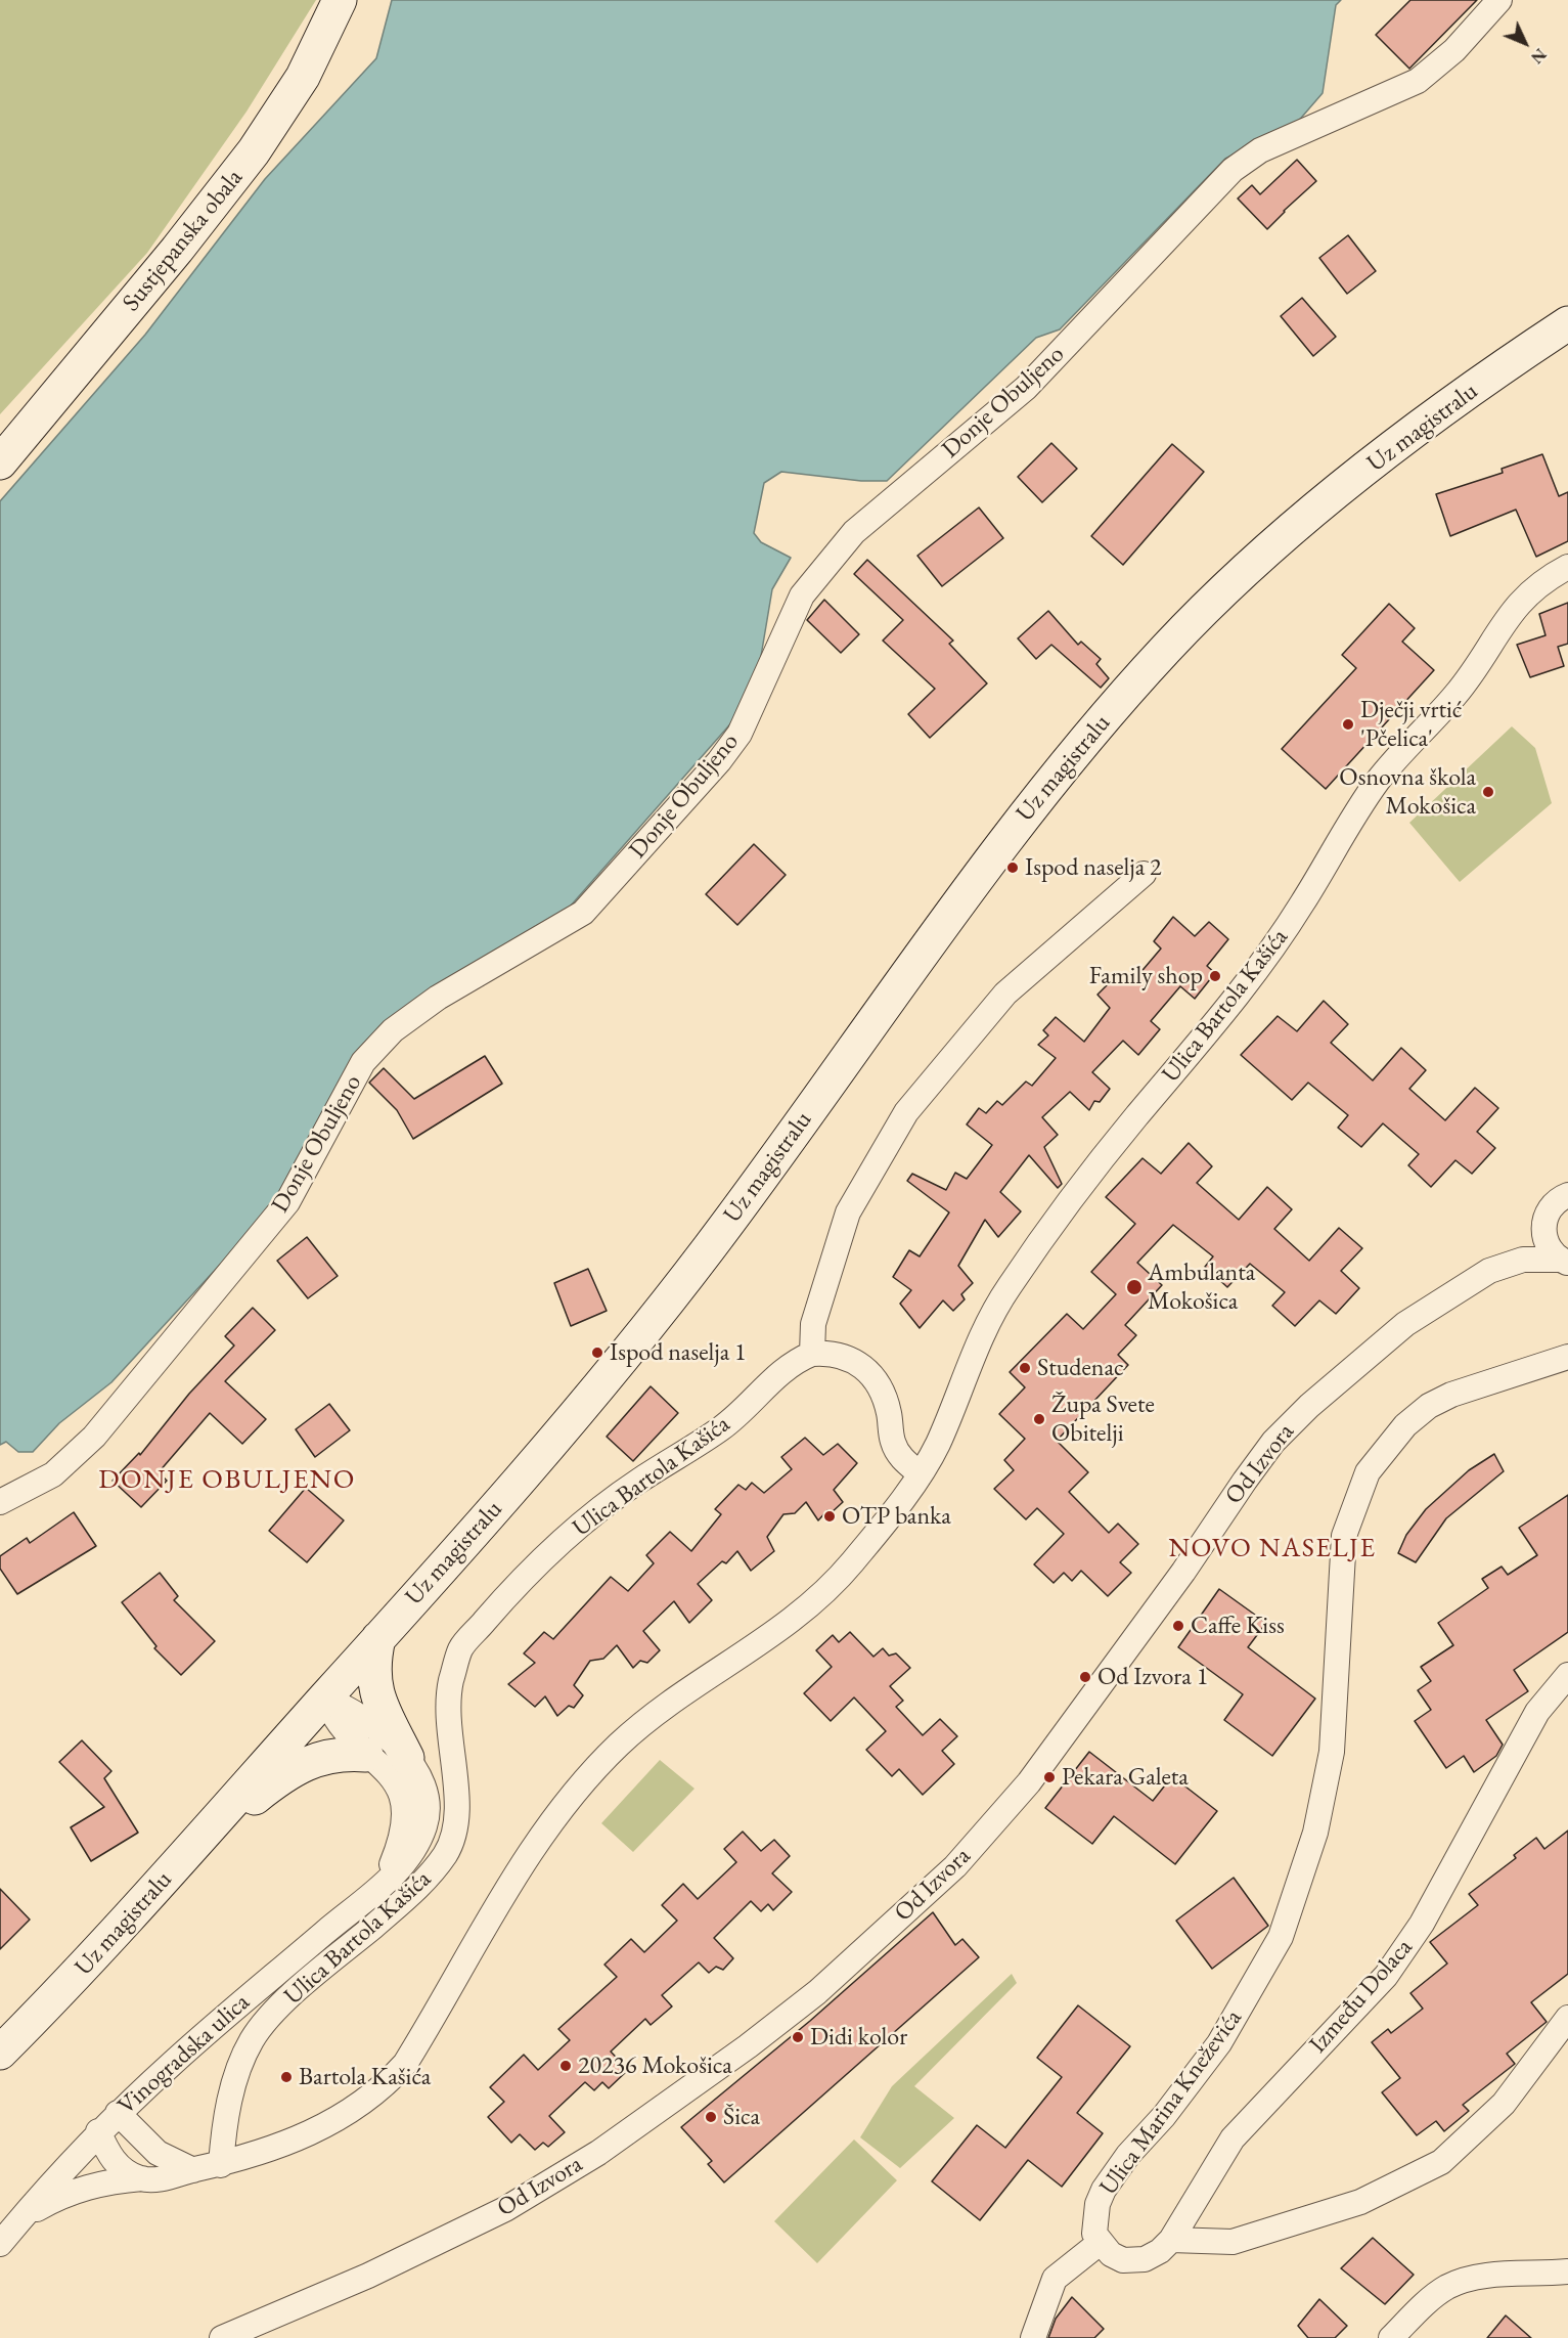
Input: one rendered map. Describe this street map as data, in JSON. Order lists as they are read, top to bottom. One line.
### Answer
{"streets":{"main road":["Sustjepanska obala","Uz magistralu"],"street":["Donje Obuljeno","Ulica Bartola Kašića","Od Izvora","Između Dolaca","Vinogradska ulica","Ulica Marina Kneževića"]},"crossings":[["Uz magistralu","Vinogradska ulica"],["Ulica Bartola Kašića","Vinogradska ulica"],["Između Dolaca","Ulica Marina Kneževića"]],"districts":["DONJE OBULJENO","NOVO NASELJE"],"places":["Dječji vrtić 'Pčelica'","Osnovna škola Mokošica","Ispod naselja 2","Family shop","Ambulanta Mokošica","Ispod naselja 1","Studenac","Župa Svete Obitelji","OTP banka","Caffe Kiss","Od Izvora 1","Pekara Galeta","Didi kolor","20236 Mokošica","Bartola Kašića","Šica"],"north":"bottom right"}
